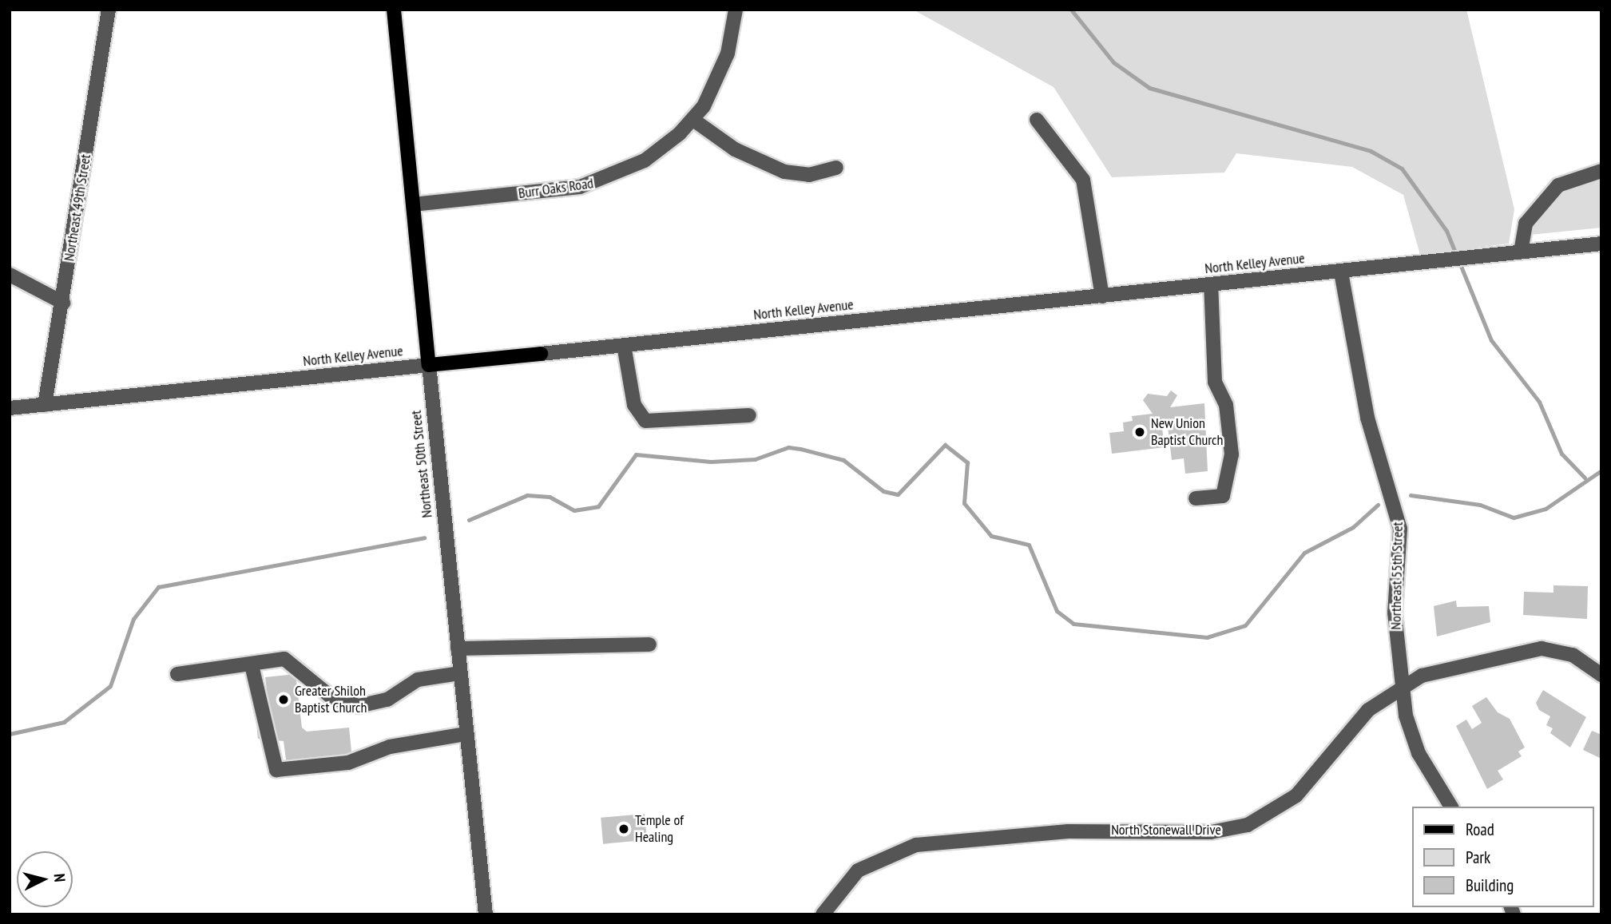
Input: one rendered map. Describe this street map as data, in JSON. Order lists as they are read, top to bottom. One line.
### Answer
{"streets":{"main road":["North Kelley Avenue","Northeast 50th Street"],"street":["Burr Oaks Road","Northeast 49th Street","Northeast 55th Street","North Stonewall Drive"]},"crossings":[["Burr Oaks Road","Northeast 50th Street"],["Northeast 49th Street","North Kelley Avenue"],["North Kelley Avenue","Northeast 50th Street"],["North Kelley Avenue","Northeast 55th Street"],["Northeast 55th Street","North Stonewall Drive"]],"places":["New Union Baptist Church","Greater Shiloh Baptist Church","Temple of Healing"],"legend":["Road","Park","Building"],"north":"right"}
